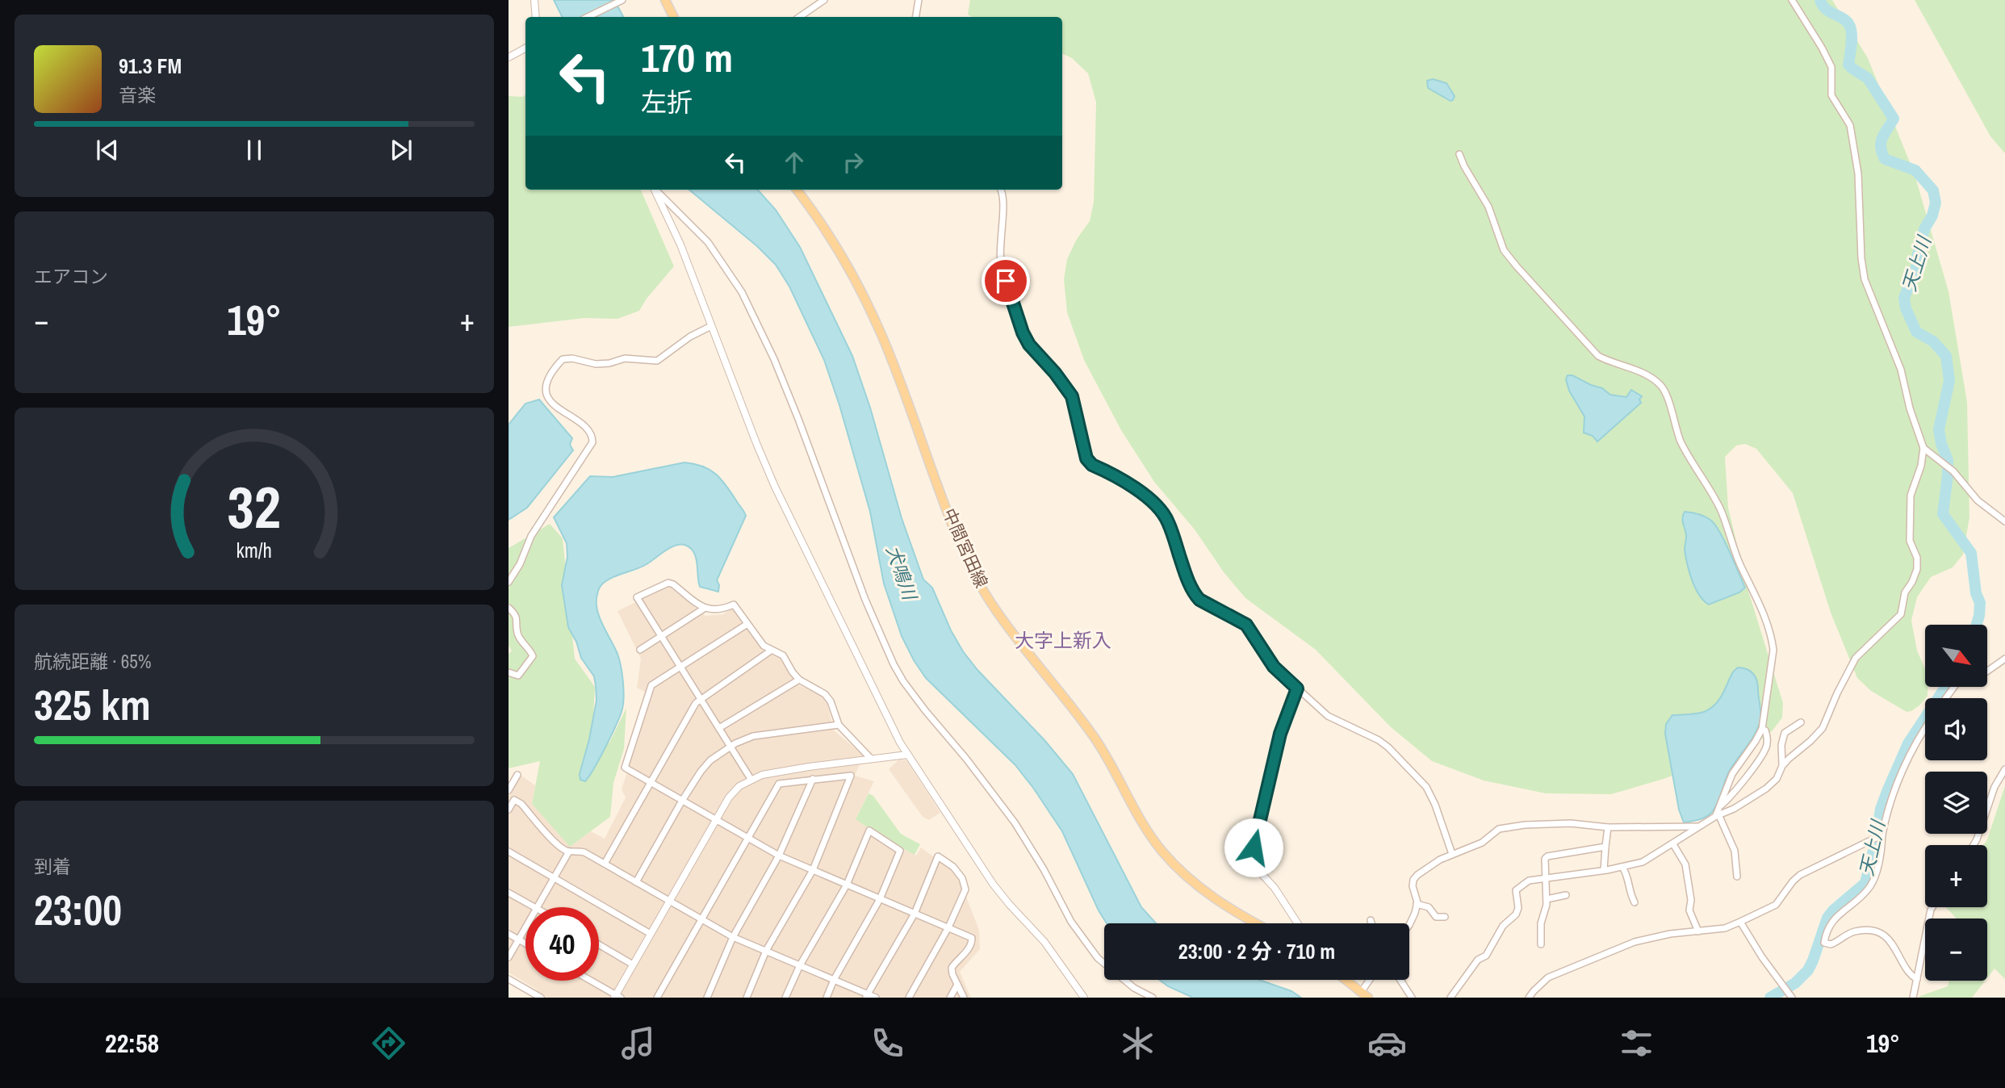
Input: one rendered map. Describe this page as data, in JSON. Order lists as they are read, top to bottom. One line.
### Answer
{"streets":{"main road":["中間宮田線"]},"districts":["大字上新入"],"water":["天上川","犬鳴川"],"north":"bottom right","page":{"turn":["170 m","左折"],"song":["91.3 FM","音楽"],"tile":["エアコン",["航続距離 · 65%","325 km"],["到着","23:00"]],"heat":["−","19°","+"],"map_buttons":["+","−"],"limit":"40","trip":"23:00 · 2 分 · 710 m","tabs":["22:58","19°"],"gauge":["32","km/h"]}}
